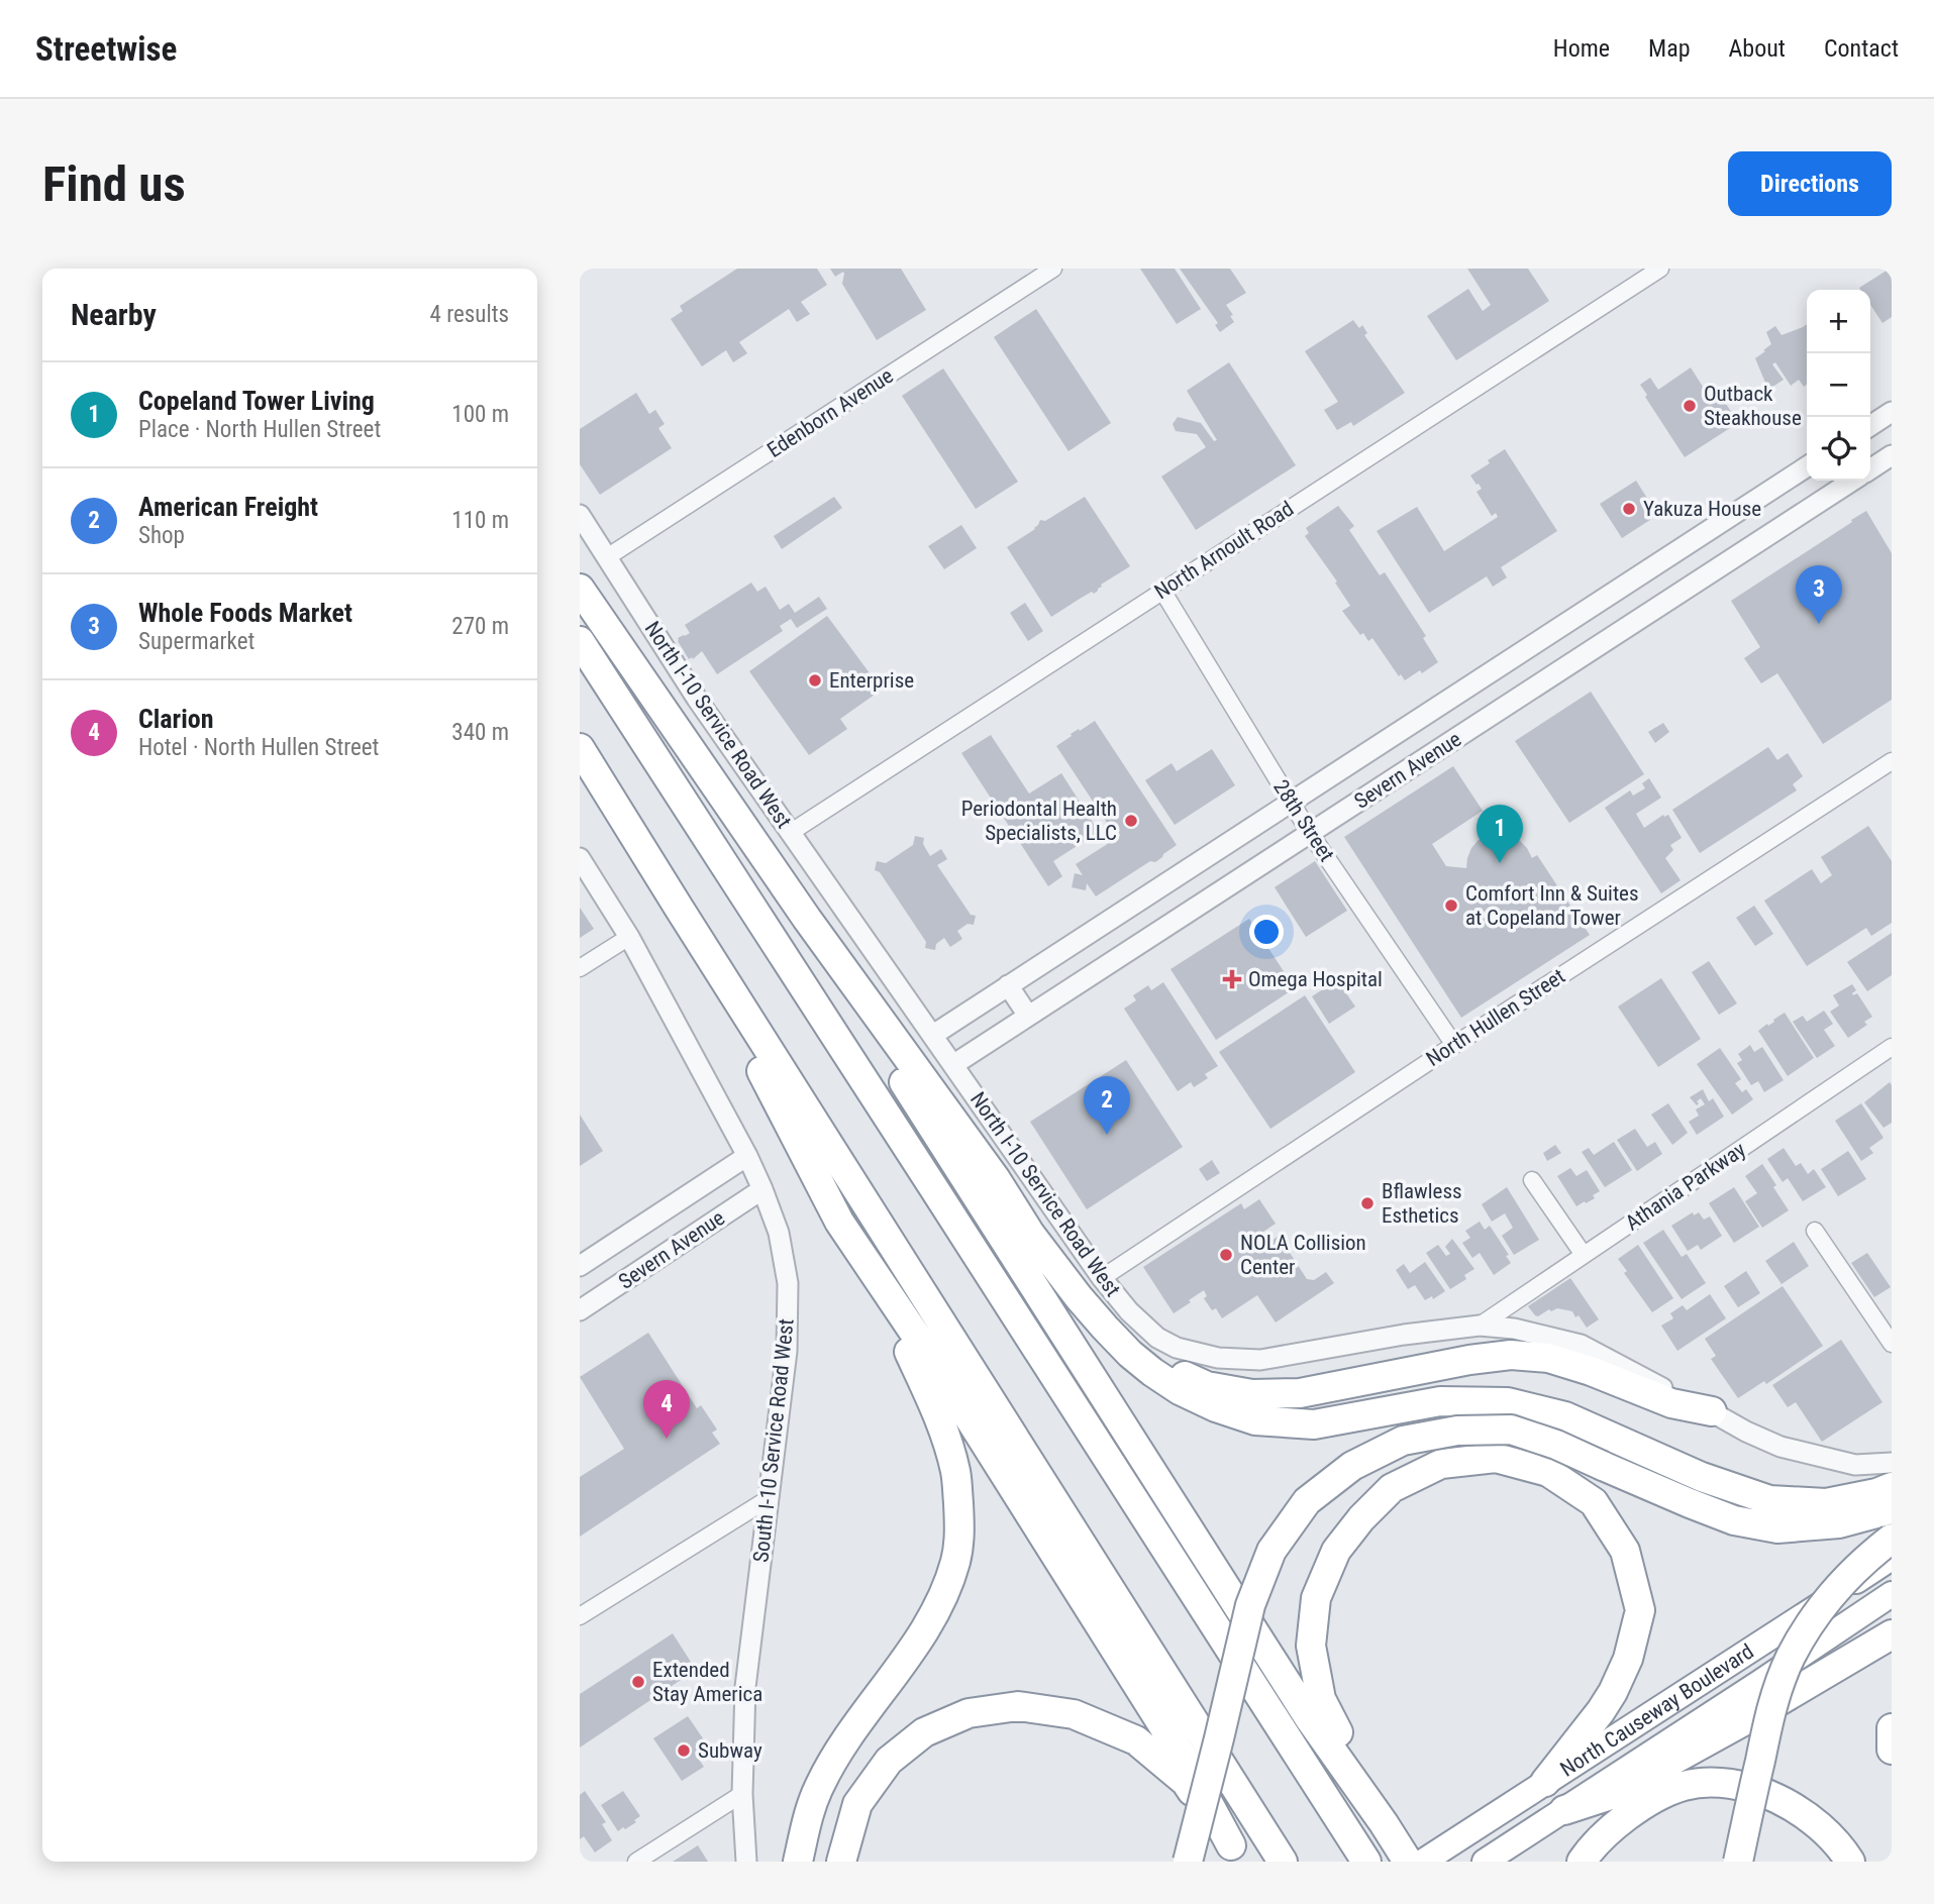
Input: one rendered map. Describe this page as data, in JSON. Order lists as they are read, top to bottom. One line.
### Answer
{"streets":{"highway":["North Causeway Boulevard"],"street":["Edenborn Avenue","North Arnoult Road","North I-10 Service Road West","Severn Avenue","28th Street","North Hullen Street","Athania Parkway","South I-10 Service Road West"]},"crossings":[["Edenborn Avenue","North I-10 Service Road West"],["North Arnoult Road","North I-10 Service Road West"],["North Arnoult Road","28th Street"],["North I-10 Service Road West","Severn Avenue"],["North I-10 Service Road West","North Hullen Street"],["North I-10 Service Road West","Athania Parkway"],["Severn Avenue","28th Street"],["Severn Avenue","South I-10 Service Road West"],["28th Street","North Hullen Street"]],"places":{"other":["Outback Steakhouse","Yakuza House","Enterprise","Periodontal Health Specialists, LLC","Comfort Inn & Suites at Copeland Tower","Bflawless Esthetics","NOLA Collision Center","Extended Stay America","Subway"],"health":["Omega Hospital"]},"page":{"header":"Streetwise","nav":["Home","Map","About","Contact"],"buttons":"Directions","title":"Find us","heading":["Nearby","4 results"],"map_buttons":["+","−"],"list":[{"mark":"1","name":"Copeland Tower Living","note":"Place · North Hullen Street","value":"100 m"},{"mark":"2","name":"American Freight","note":"Shop","value":"110 m"},{"mark":"3","name":"Whole Foods Market","note":"Supermarket","value":"270 m"},{"mark":"4","name":"Clarion","note":"Hotel · North Hullen Street","value":"340 m"}],"pins":["3","1","2","4"]}}
